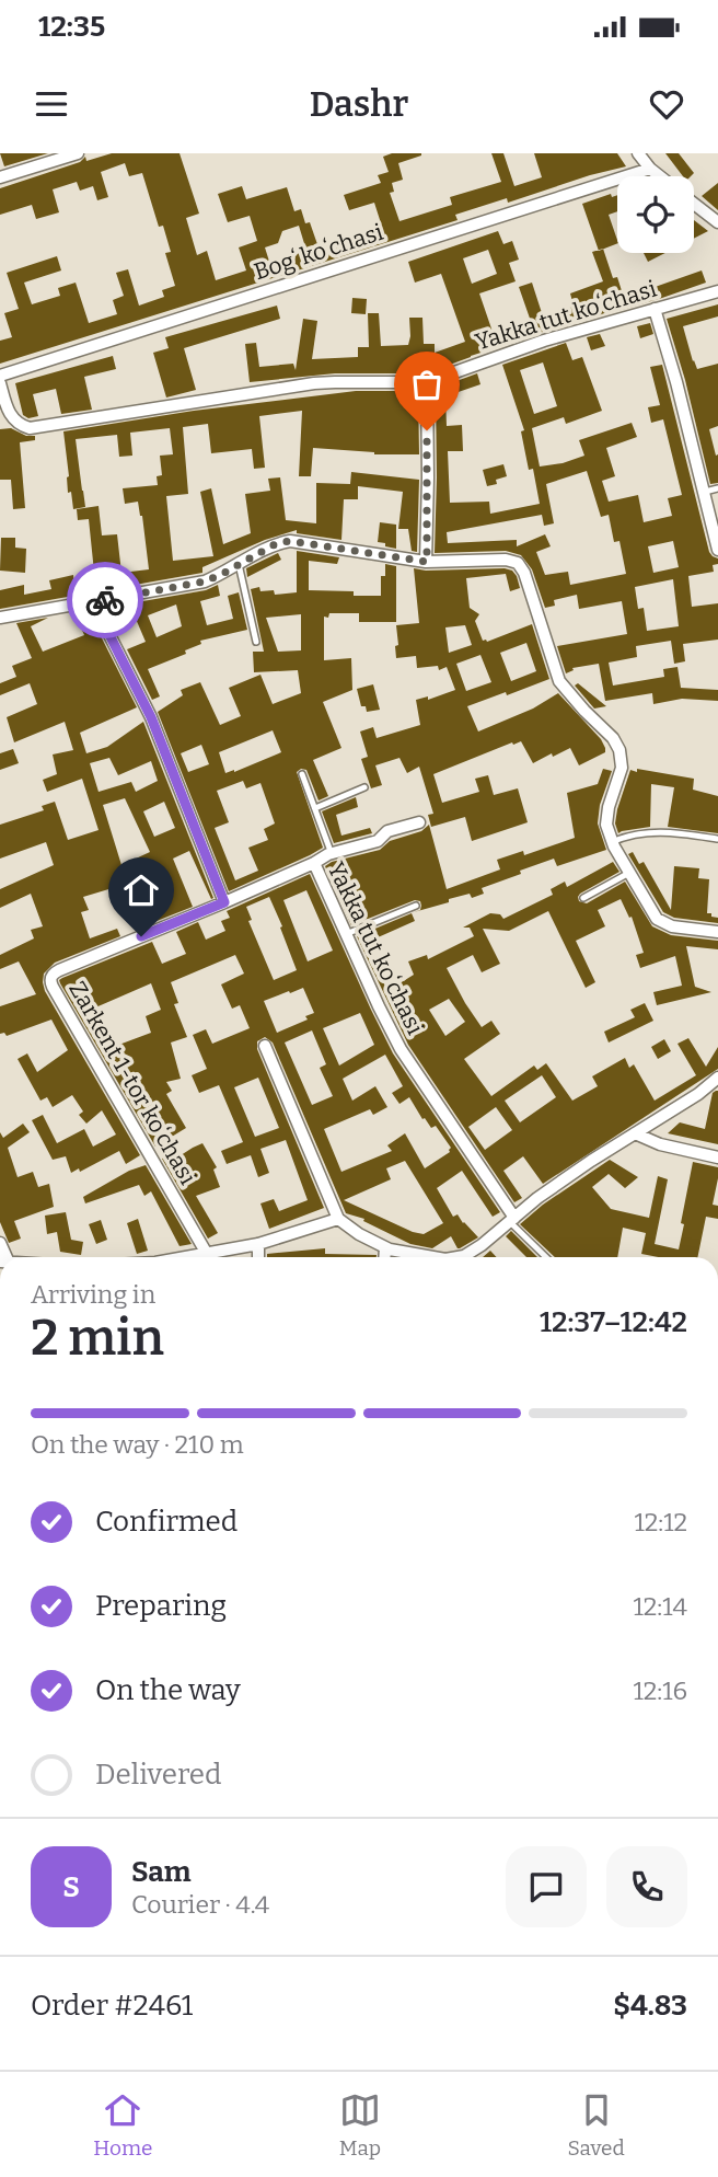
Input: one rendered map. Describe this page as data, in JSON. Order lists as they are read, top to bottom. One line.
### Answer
{"streets":{"street":["Bogʻ koʻchasi","Yakka tut koʻchasi","Zarkent 1-tor koʻchasi"]},"crossings":[["Yakka tut koʻchasi","Zarkent 1-tor koʻchasi"]],"page":{"status":"12:35","header":"Dashr","heading":["2 min","Arriving in","12:37–12:42"],"panel":["Sam","Courier · 4.4","Order #2461","$4.83"],"bar":"On the way · 210 m","list":[["Confirmed","12:12"],["Preparing","12:14"],["On the way","12:16"],"Delivered"],"round":"S","tabs":["Home","Map","Saved"]}}
